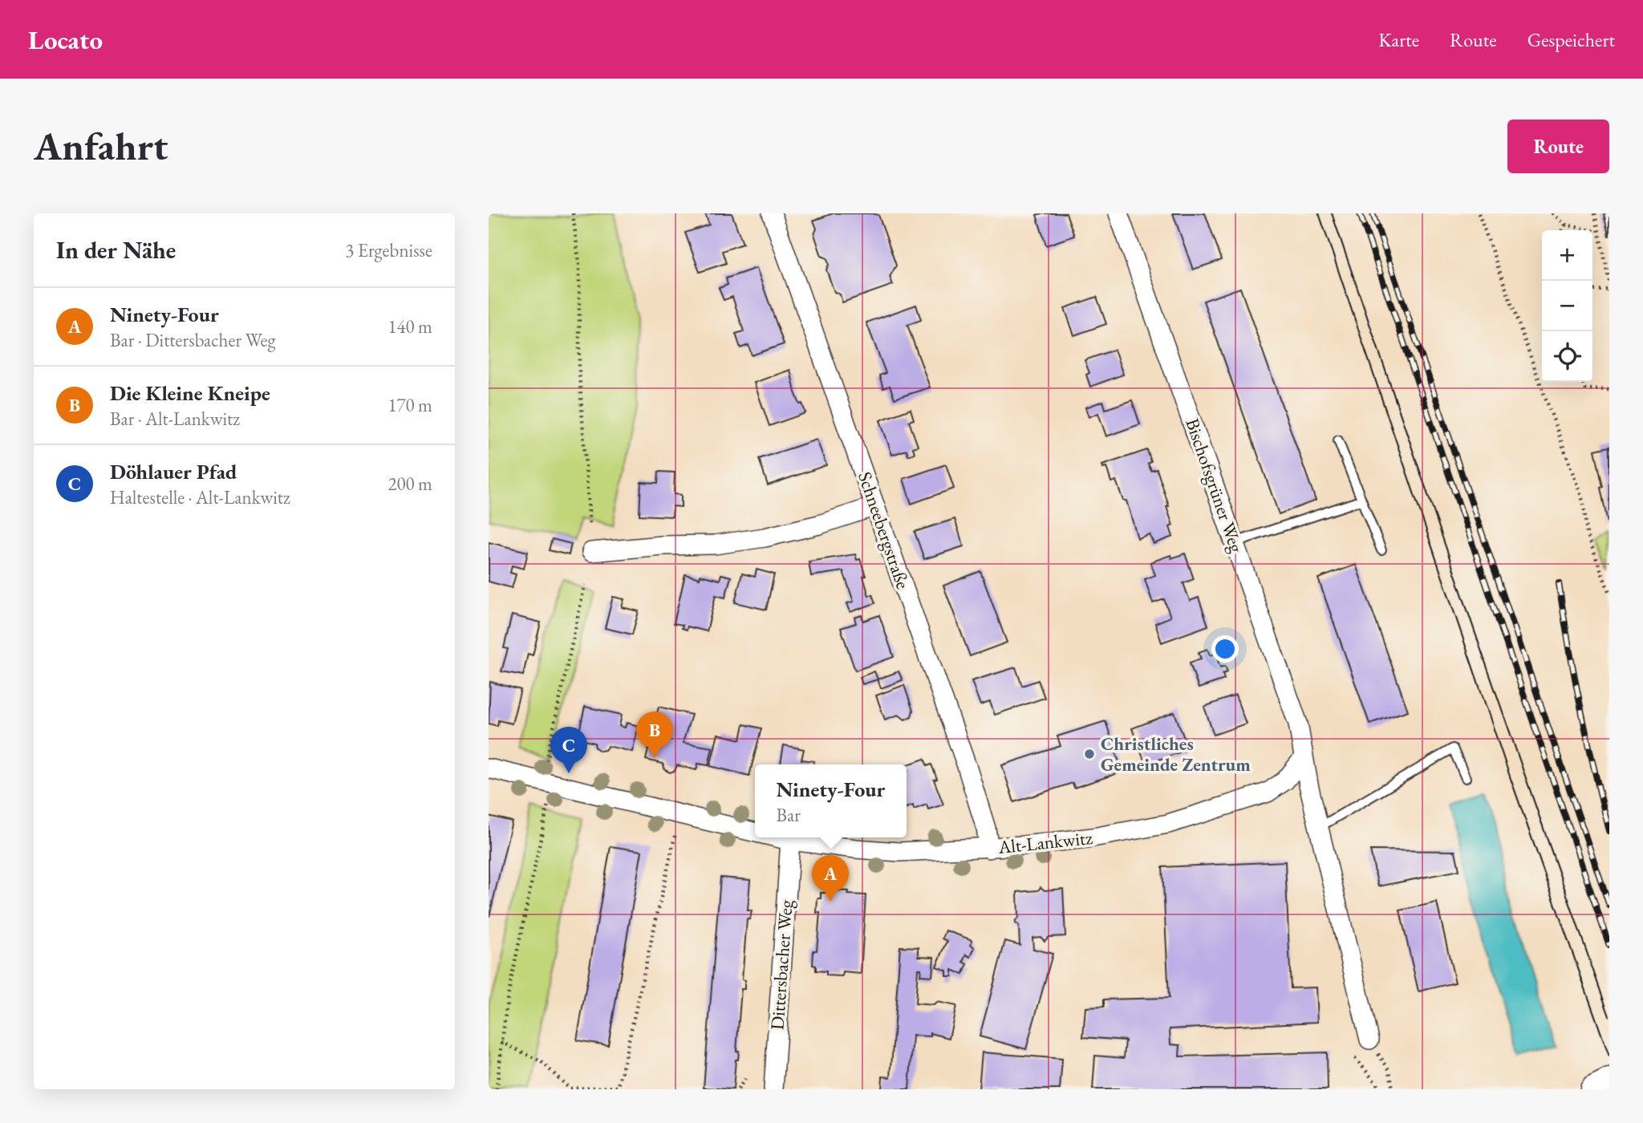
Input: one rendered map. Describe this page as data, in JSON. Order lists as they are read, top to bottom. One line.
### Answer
{"streets":{"street":["Bischofsgrüner Weg","Schneebergstraße","Alt-Lankwitz","Dittersbacher Weg"]},"crossings":[["Bischofsgrüner Weg","Alt-Lankwitz"],["Schneebergstraße","Alt-Lankwitz"],["Alt-Lankwitz","Dittersbacher Weg"]],"places":["Christliches Gemeinde Zentrum"],"page":{"header":"Locato","nav":["Karte","Route","Gespeichert"],"buttons":"Route","title":"Anfahrt","heading":["In der Nähe","3 Ergebnisse"],"map_buttons":["+","−"],"list":[{"mark":"A","name":"Ninety-Four","note":"Bar · Dittersbacher Weg","value":"140 m"},{"mark":"B","name":"Die Kleine Kneipe","note":"Bar · Alt-Lankwitz","value":"170 m"},{"mark":"C","name":"Döhlauer Pfad","note":"Haltestelle · Alt-Lankwitz","value":"200 m"}],"pins":["B","C","A"],"popup":["Ninety-Four","Bar"]}}
